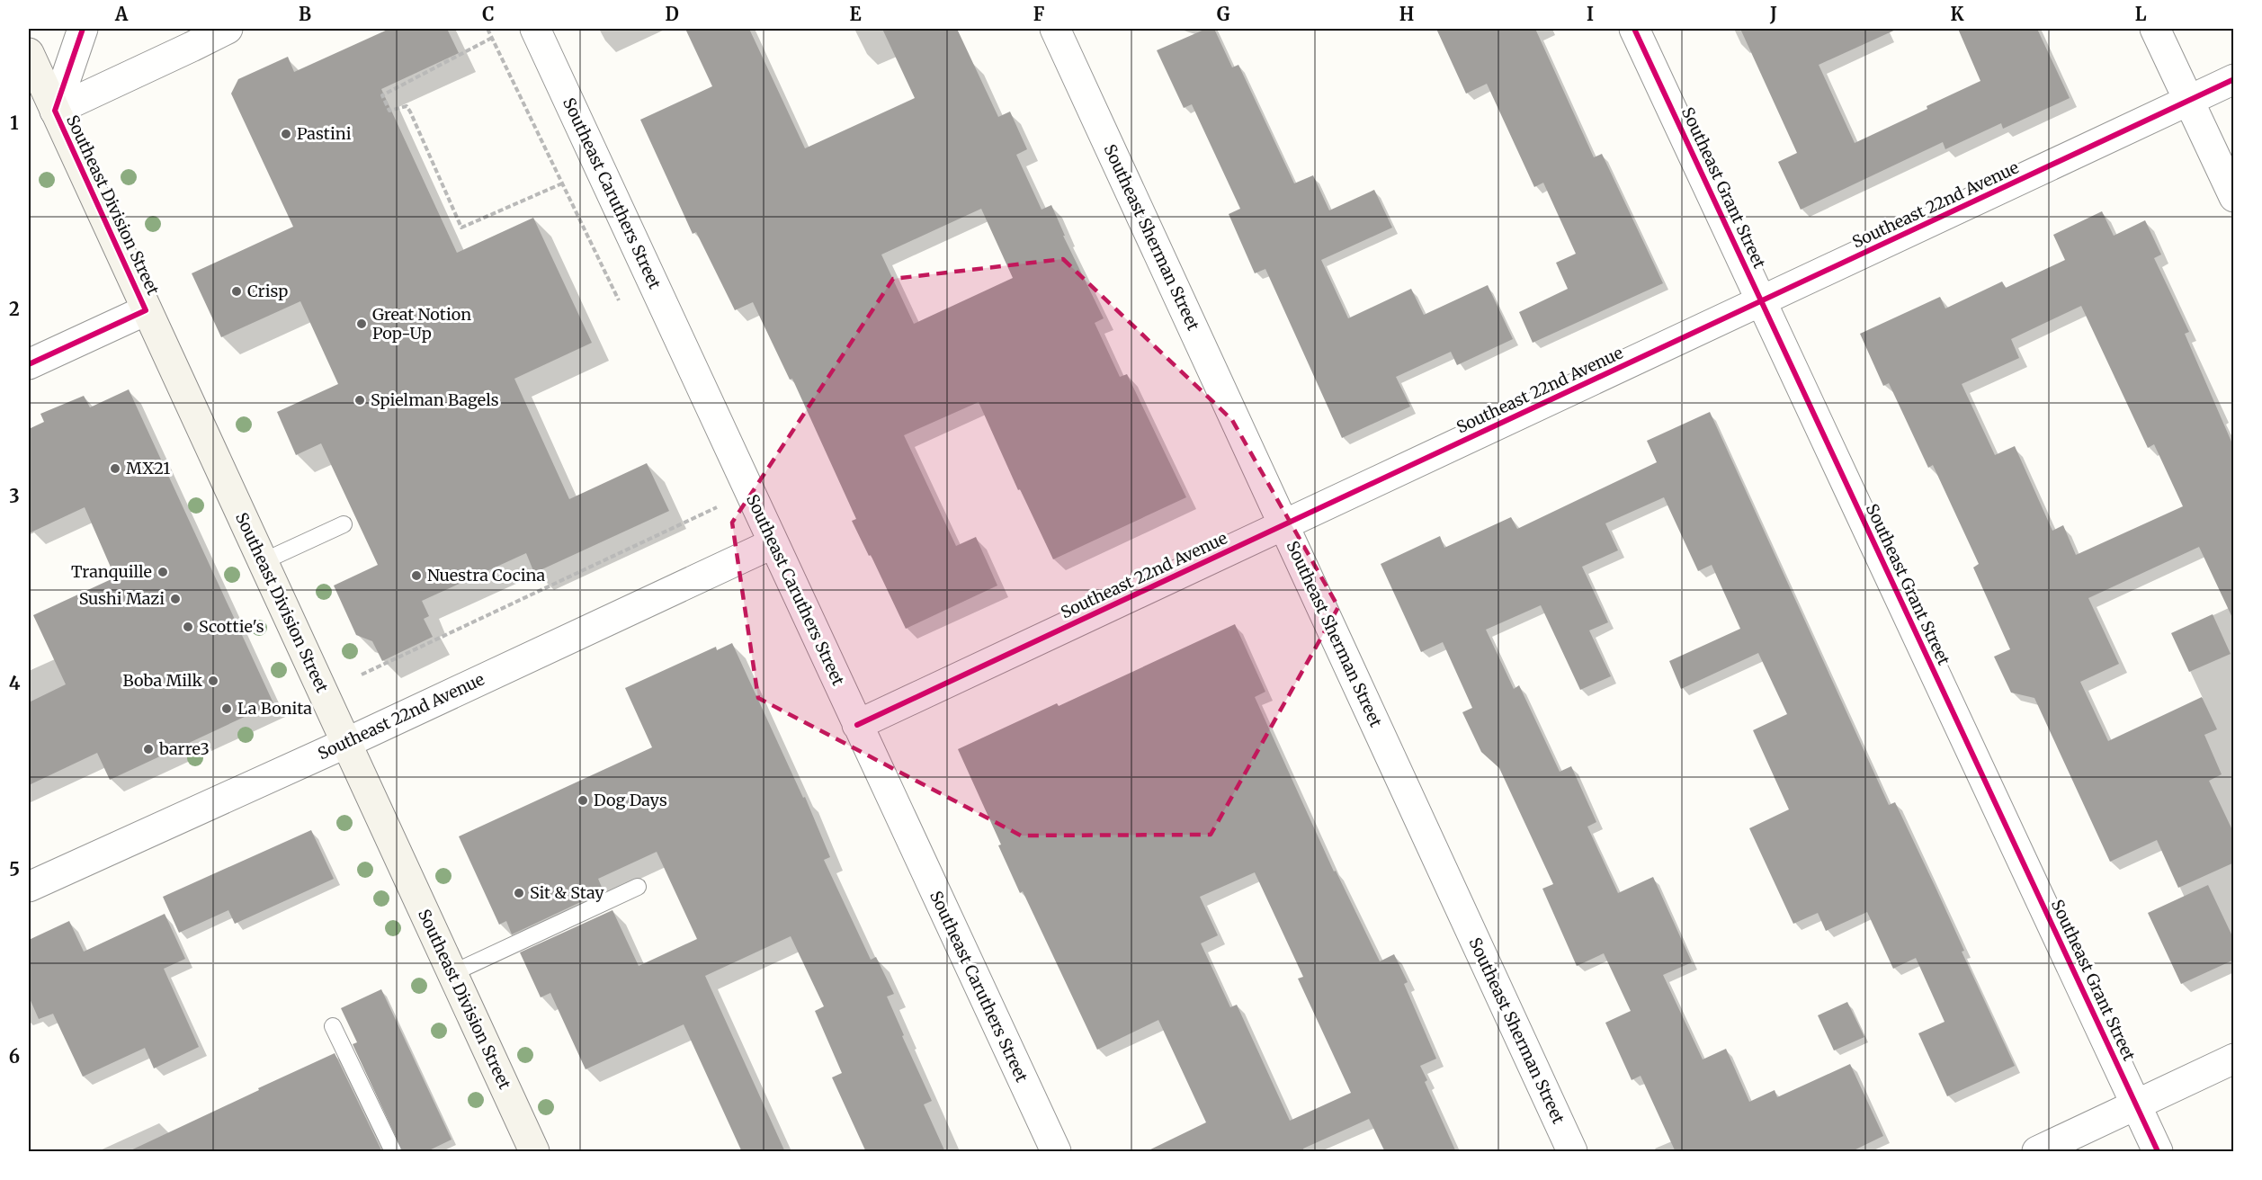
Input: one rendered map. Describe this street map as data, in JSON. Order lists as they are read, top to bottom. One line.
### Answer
{"streets":{"main road":["Southeast Division Street"],"street":["Southeast Grant Street","Southeast Caruthers Street","Southeast 22nd Avenue","Southeast Sherman Street"]},"crossings":[["Southeast Grant Street","Southeast 22nd Avenue"],["Southeast Caruthers Street","Southeast 22nd Avenue"],["Southeast Division Street","Southeast 22nd Avenue"],["Southeast 22nd Avenue","Southeast Sherman Street"]],"places":["Pastini","Crisp","Great Notion Pop-Up","Spielman Bagels","MX21","Tranquille","Nuestra Cocina","Sushi Mazi","Scottie's","Boba Milk","La Bonita","barre3","Dog Days","Sit & Stay"],"grid":{"columns":["A","B","C","D","E","F","G","H","I","J","K","L"],"rows":["1","2","3","4","5","6"]}}
